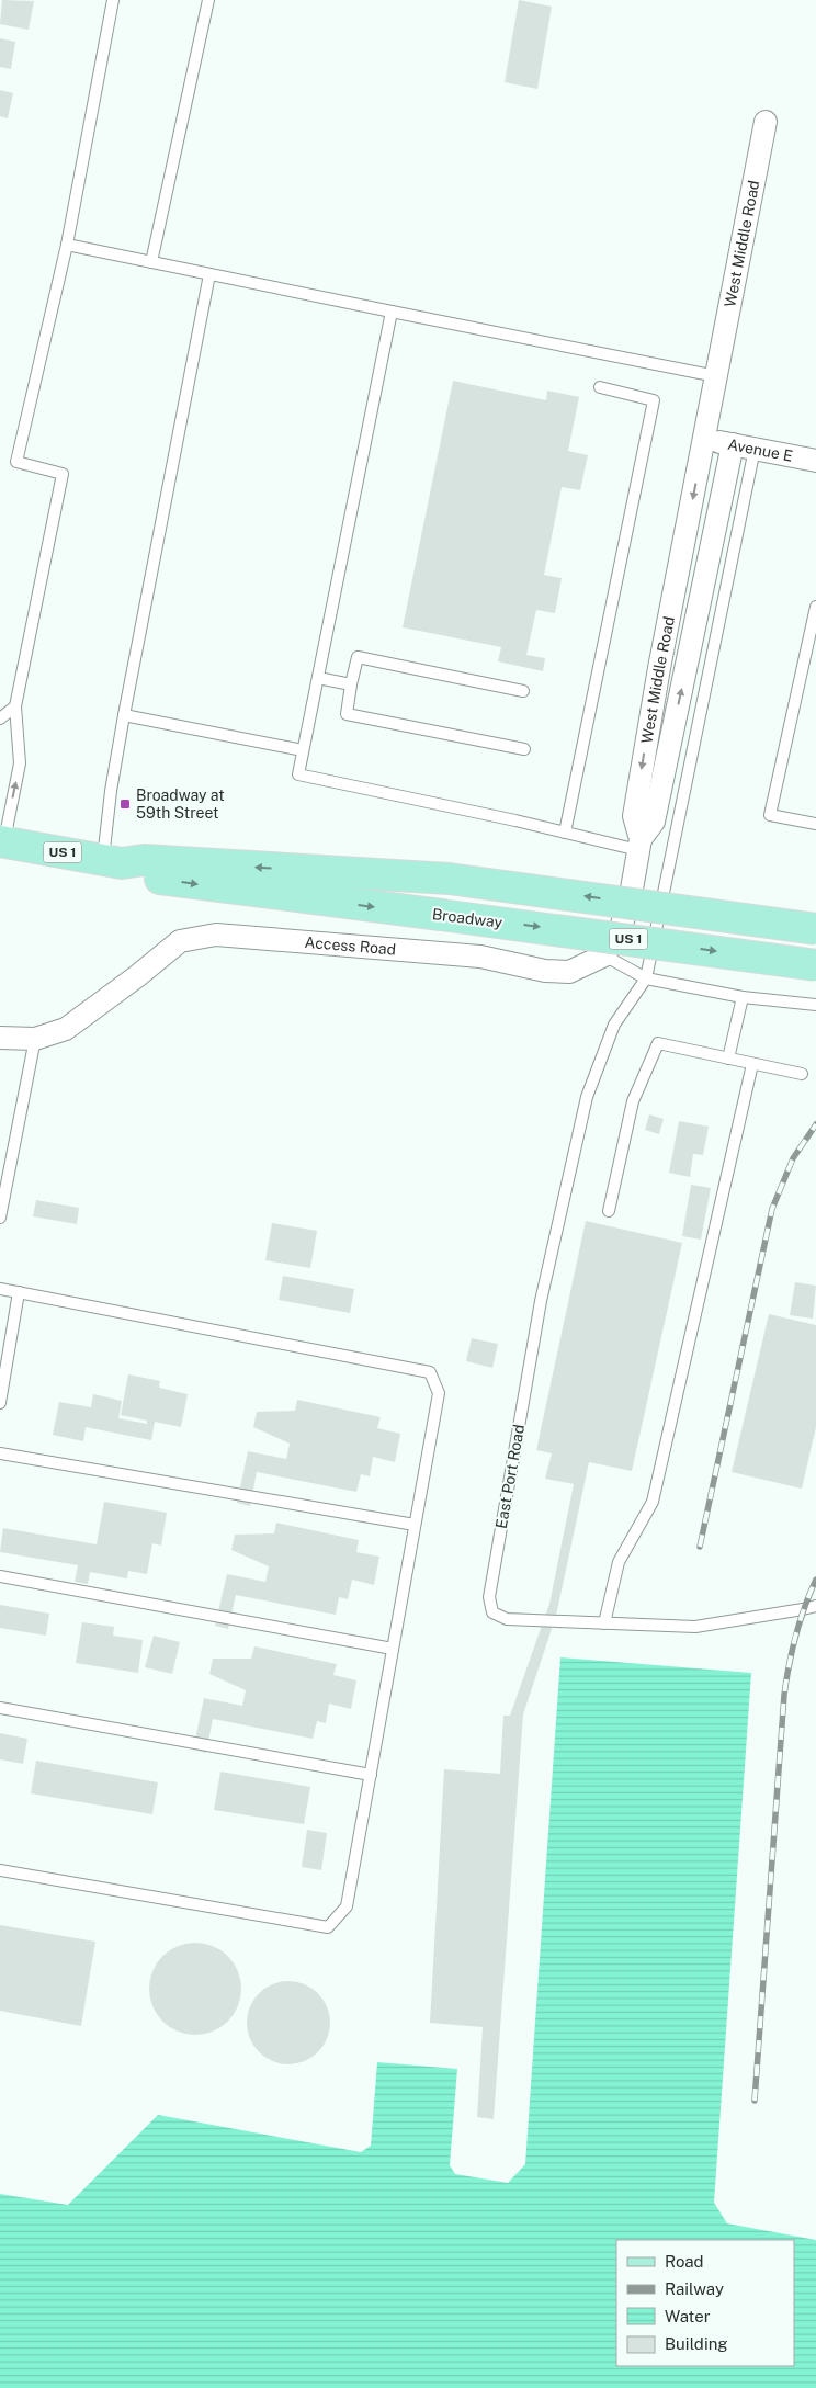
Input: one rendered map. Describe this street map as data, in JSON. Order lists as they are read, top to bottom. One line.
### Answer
{"streets":{"main road":["US 1","Broadway"],"street":["West Middle Road","Avenue E","Access Road"],"lane":["East Port Road"]},"crossings":[["West Middle Road","Avenue E"]],"places":{"transit":["Broadway at 59th Street"]},"legend":["Road","Railway","Water","Building"]}
